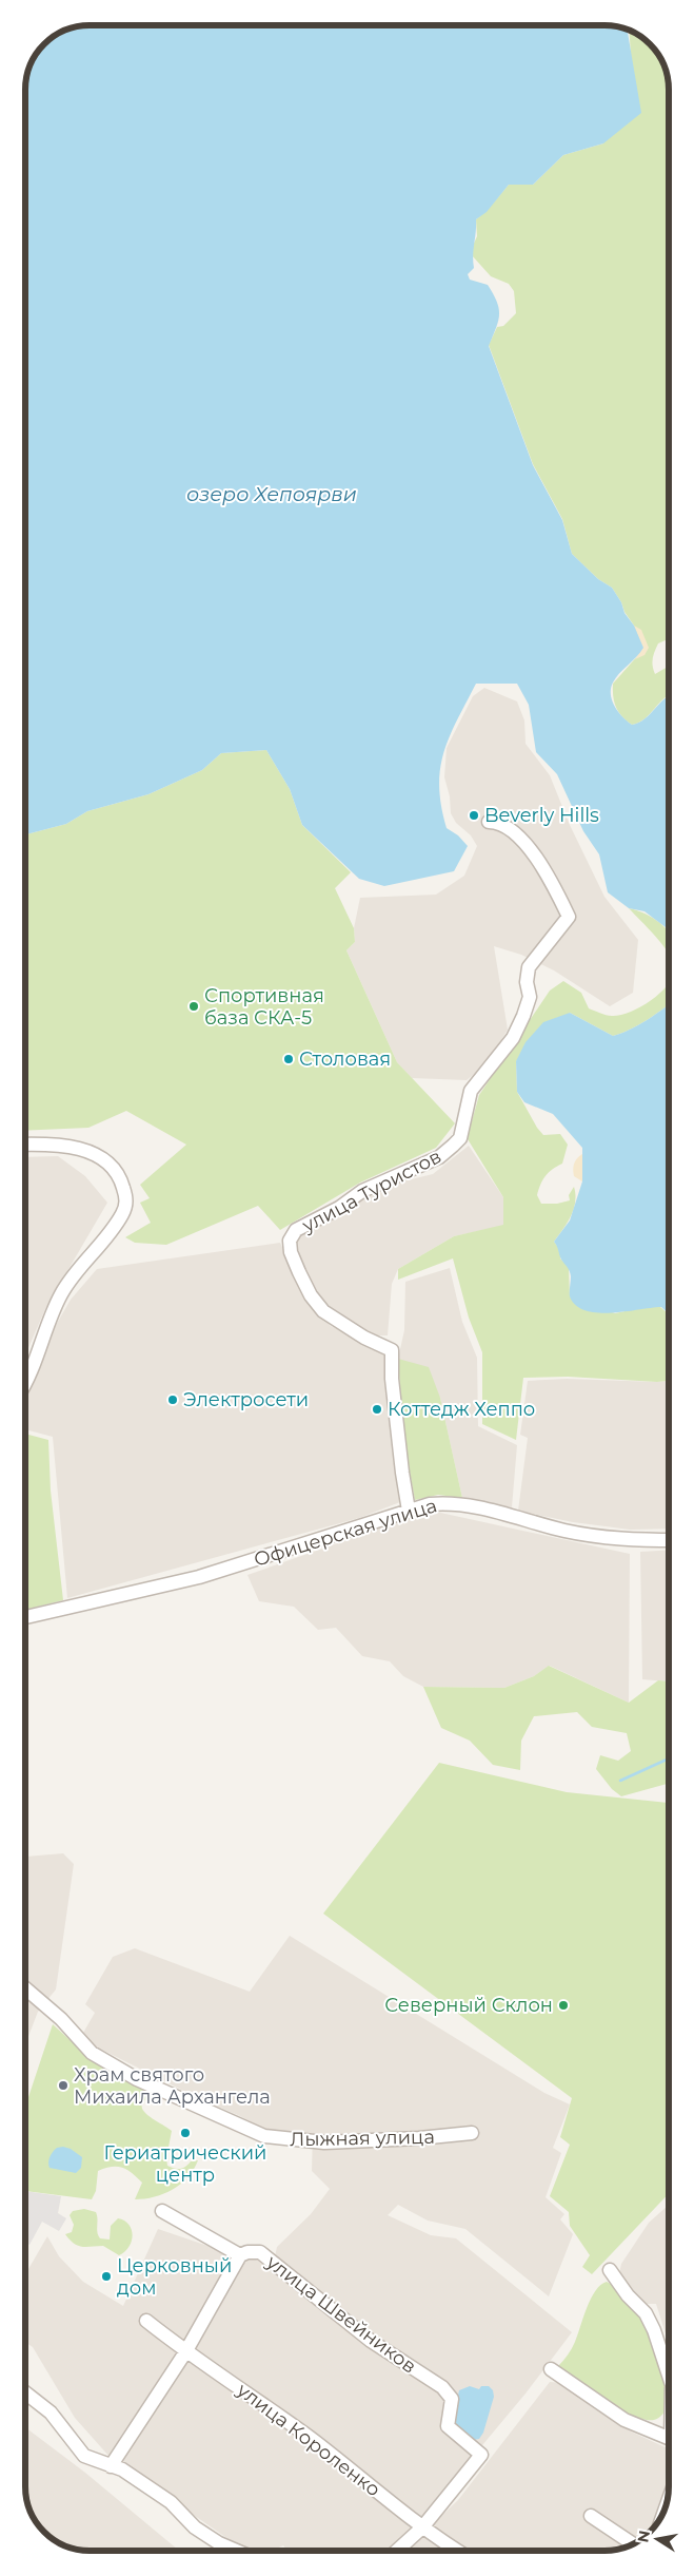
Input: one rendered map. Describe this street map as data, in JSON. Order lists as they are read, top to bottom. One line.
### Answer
{"streets":{"street":["улица Туристов","Офицерская улица","Лыжная улица","улица Швейников","улица Короленко"]},"crossings":[["улица Туристов","Офицерская улица"],["улица Швейников","улица Короленко"]],"water":["озеро Хепоярви"],"places":["Beverly Hills","Спортивная база СКА-5","Столовая","Электросети","Коттедж Хеппо","Северный Склон","Храм святого Михаила Архангела","Гериатрический центр","Церковный дом"],"north":"left"}
